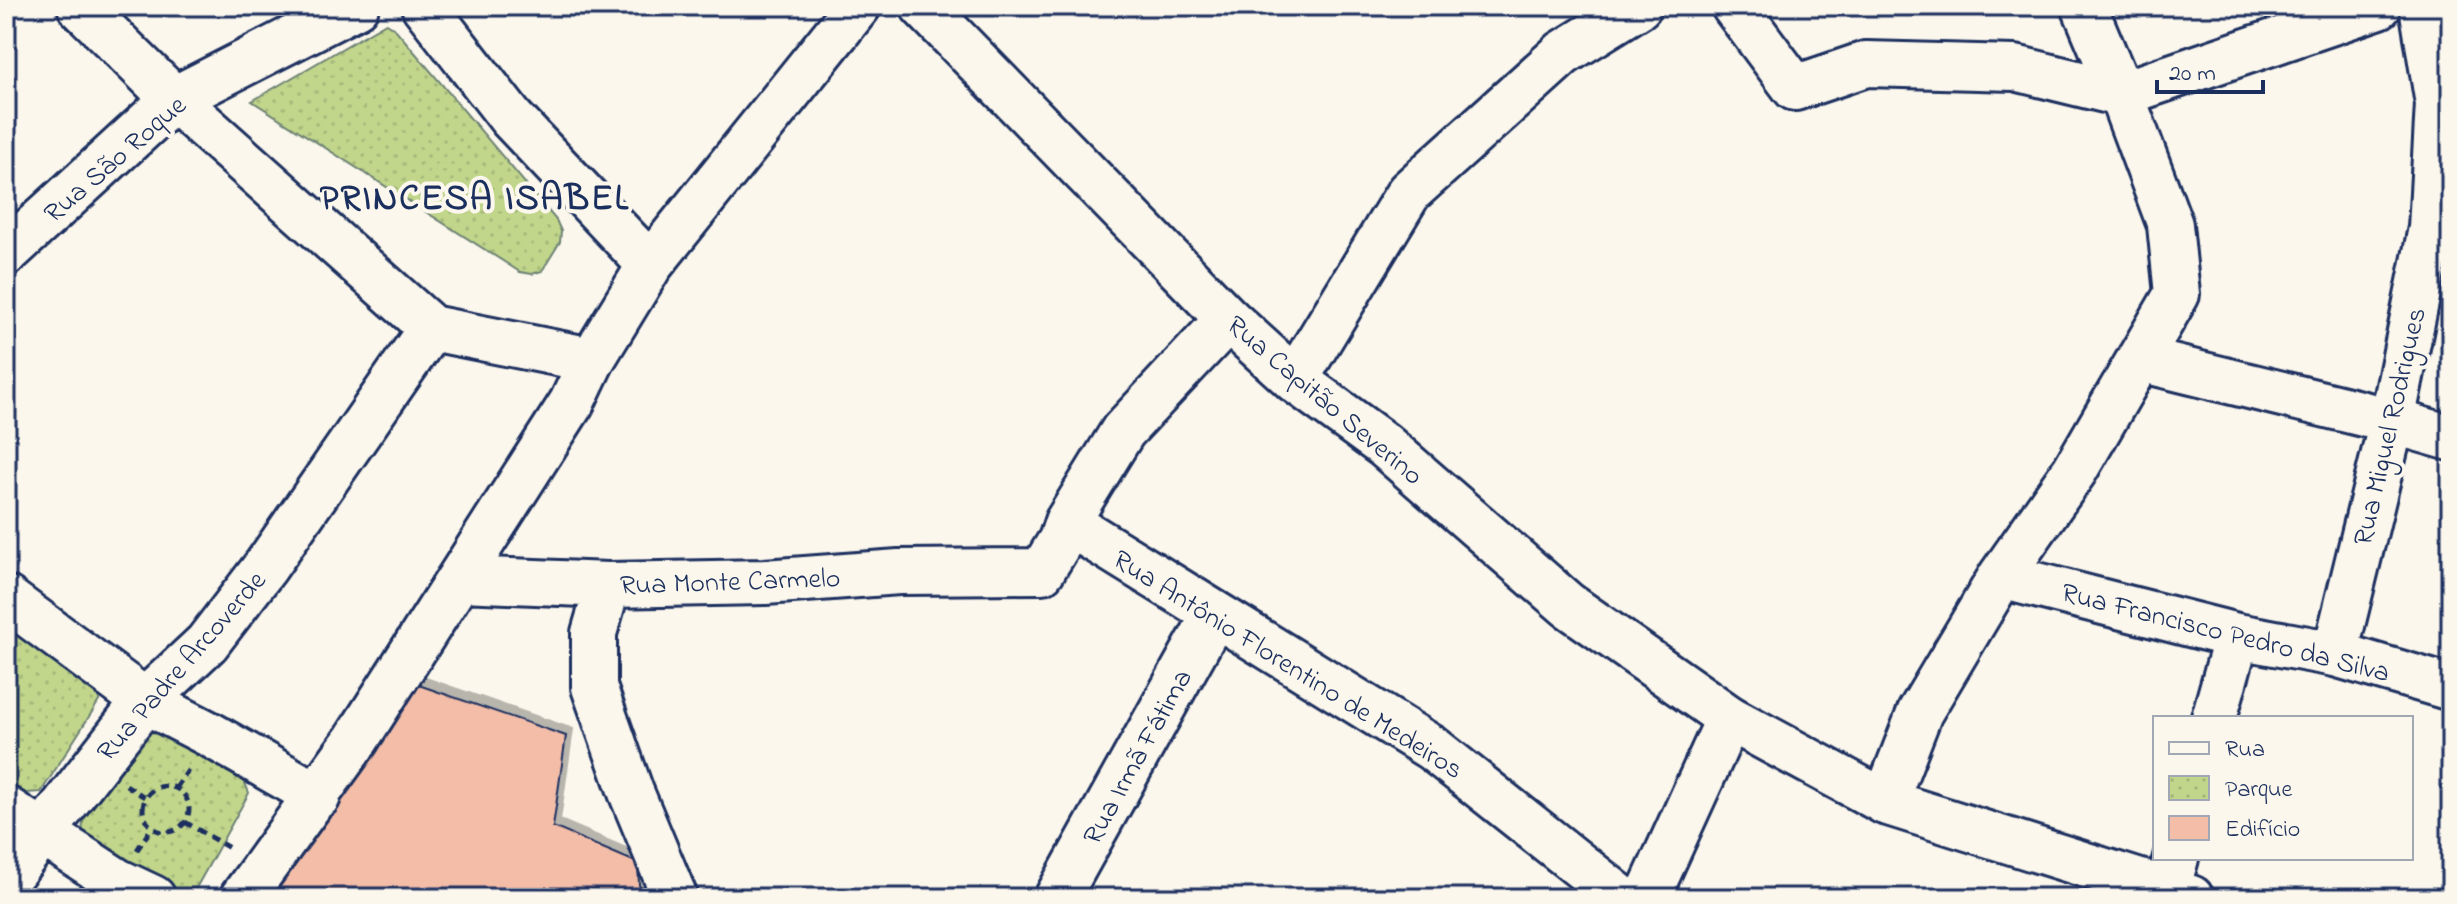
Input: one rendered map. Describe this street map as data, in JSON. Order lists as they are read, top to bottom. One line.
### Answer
{"streets":{"street":["Rua São Roque","Rua Capitão Severino","Rua Miguel Rodrigues","Rua Monte Carmelo","Rua Francisco Pedro da Silva","Rua Antônio Florentino de Medeiros","Rua Padre Arcoverde","Rua Irmã Fátima"]},"crossings":[["Rua Miguel Rodrigues","Rua Francisco Pedro da Silva"],["Rua Monte Carmelo","Rua Antônio Florentino de Medeiros"],["Rua Antônio Florentino de Medeiros","Rua Irmã Fátima"]],"districts":["PRINCESA ISABEL"],"legend":["Rua","Parque","Edifício"],"scale_bar":"20 m"}
